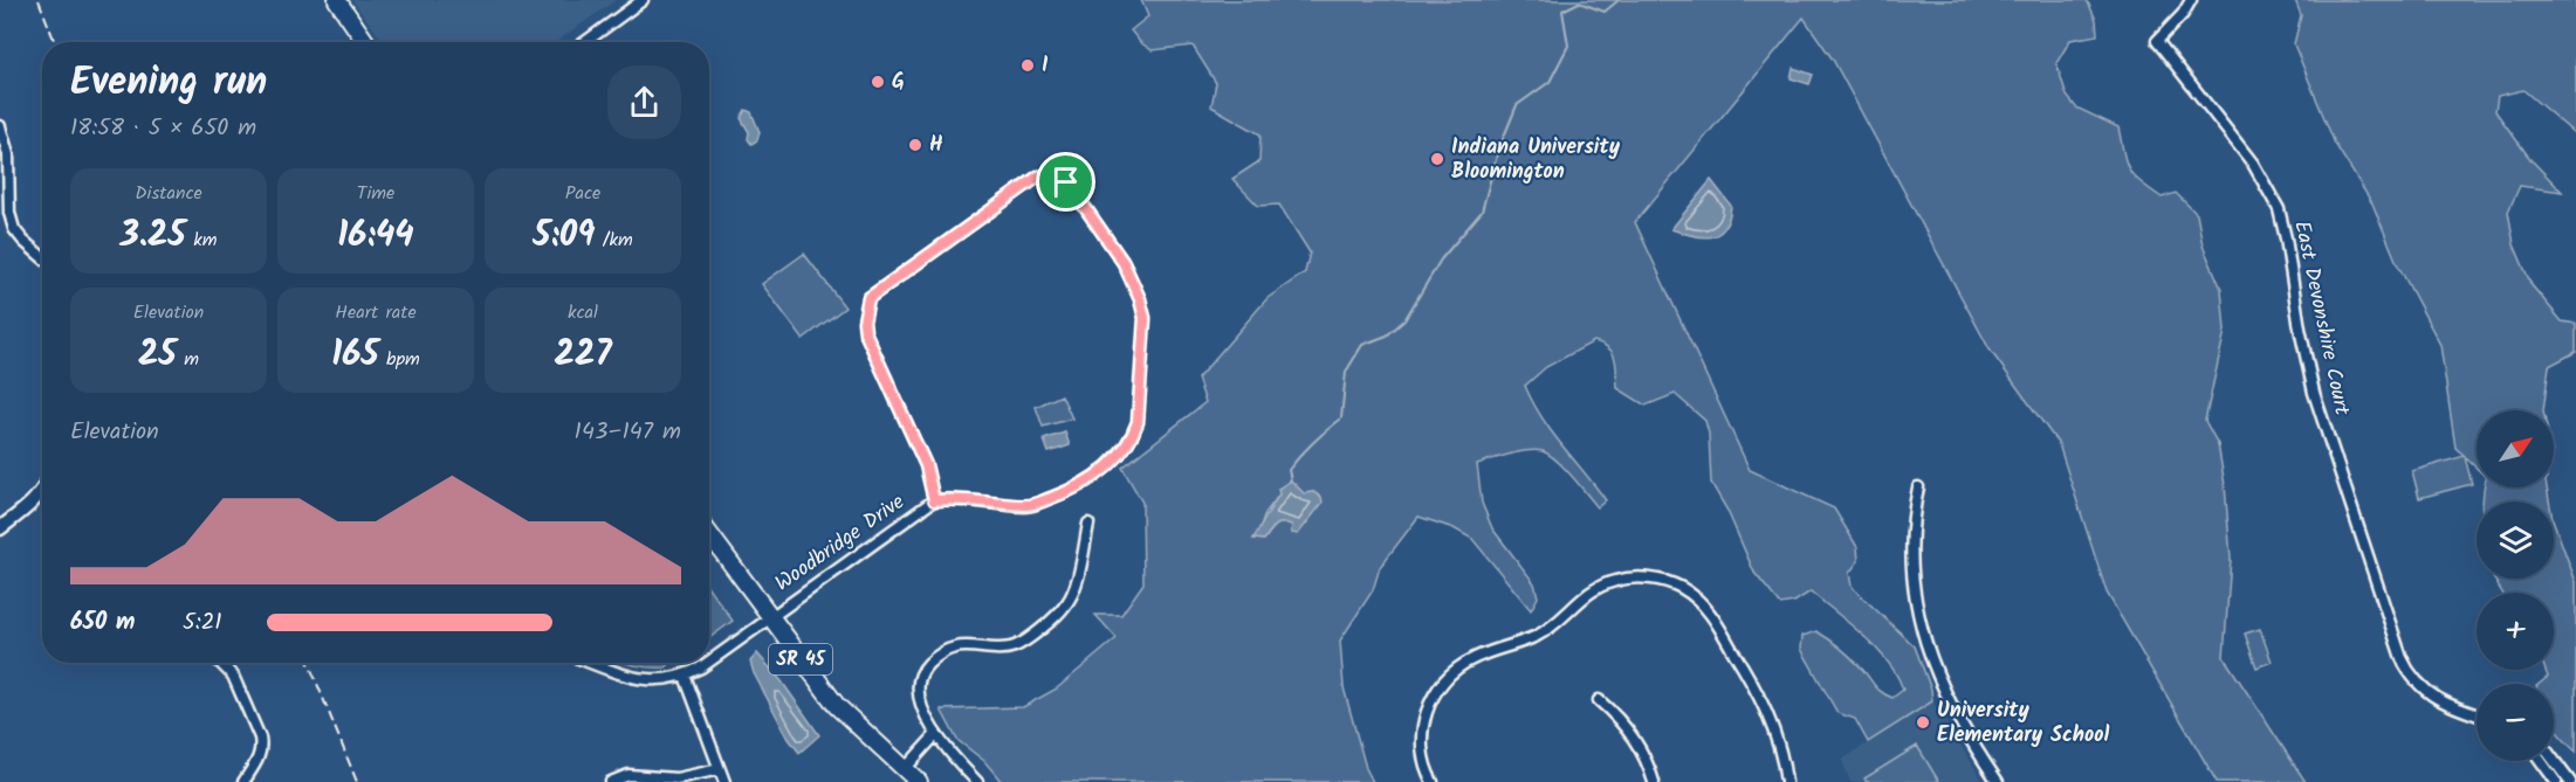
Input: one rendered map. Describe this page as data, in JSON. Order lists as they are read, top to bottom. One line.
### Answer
{"streets":{"main road":["SR 45"],"street":["East Devonshire Court","Woodbridge Drive"]},"crossings":[["Woodbridge Drive","SR 45"]],"places":["I","G","H","Indiana University Bloomington","University Elementary School"],"north":"top right","page":{"heading":["Evening run","18:58 · 5 × 650 m"],"stats":[["Distance","3.25 km"],["Time","16:44"],["Pace","5:09 /km"],["Elevation","25 m"],["Heart rate","165 bpm"],["kcal","227"]],"chart":["Elevation","143–147 m"],"map_buttons":["+","−"],"list":[{"name":"650 m","note":"5:21"}]}}
